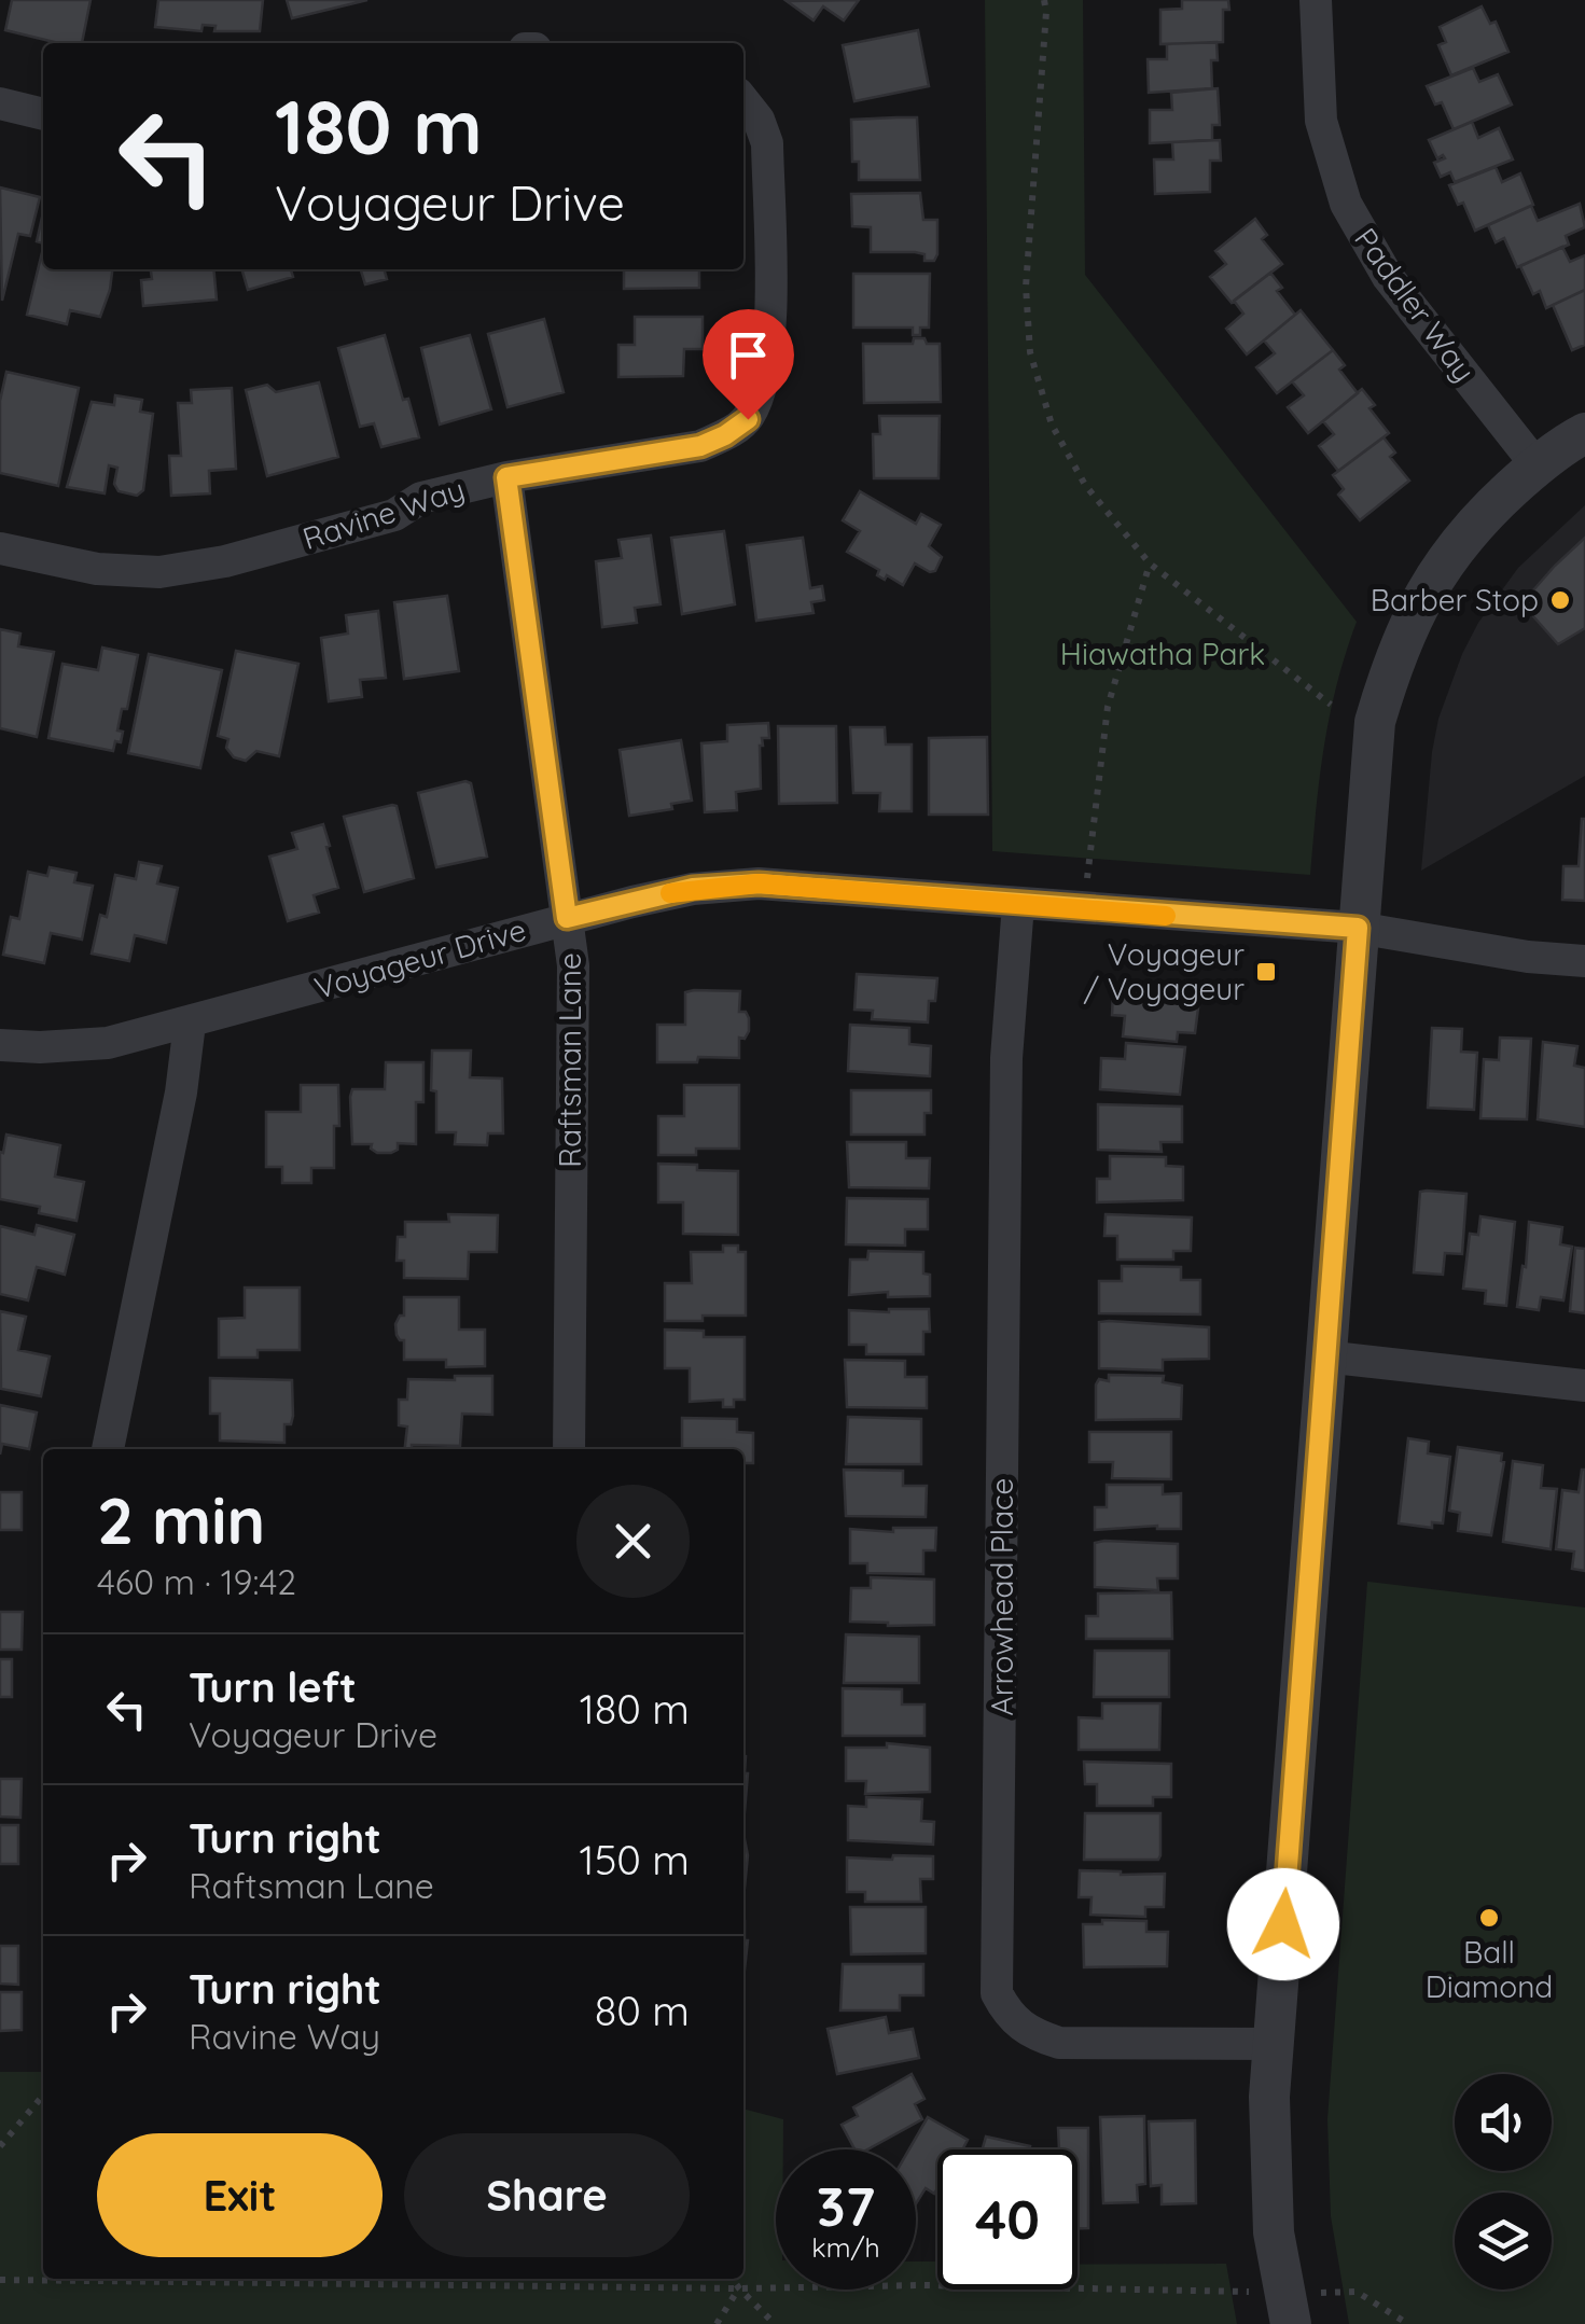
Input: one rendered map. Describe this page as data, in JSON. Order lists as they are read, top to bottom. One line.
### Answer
{"streets":{"street":["Paddler Way","Ravine Way","Voyageur Drive","Raftsman Lane","Arrowhead Place"]},"crossings":[["Ravine Way","Raftsman Lane"],["Voyageur Drive","Raftsman Lane"],["Voyageur Drive","Arrowhead Place"]],"parks":["Hiawatha Park"],"places":{"other":["Barber Stop","Ball Diamond"],"transit":["Voyageur / Voyageur"]},"page":{"turn":["180 m","Voyageur Drive"],"heading":["2 min","460 m · 19:42"],"list":[{"name":"Turn left","note":"Voyageur Drive","value":"180 m"},{"name":"Turn right","note":"Raftsman Lane","value":"150 m"},{"name":"Turn right","note":"Ravine Way","value":"80 m"}],"buttons":["Exit","Share"],"speed":"37 km/h","limit":"40"}}
